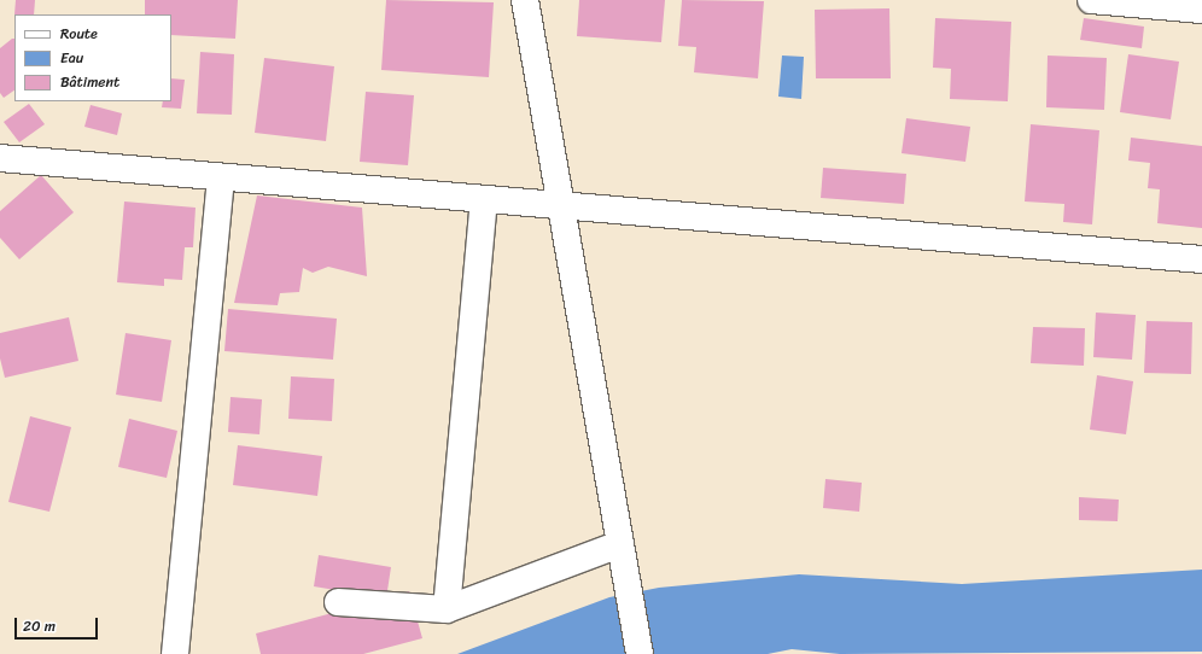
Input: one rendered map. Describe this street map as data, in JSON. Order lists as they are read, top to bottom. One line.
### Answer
{"legend":["Route","Eau","Bâtiment"],"scale_bar":"20 m"}
